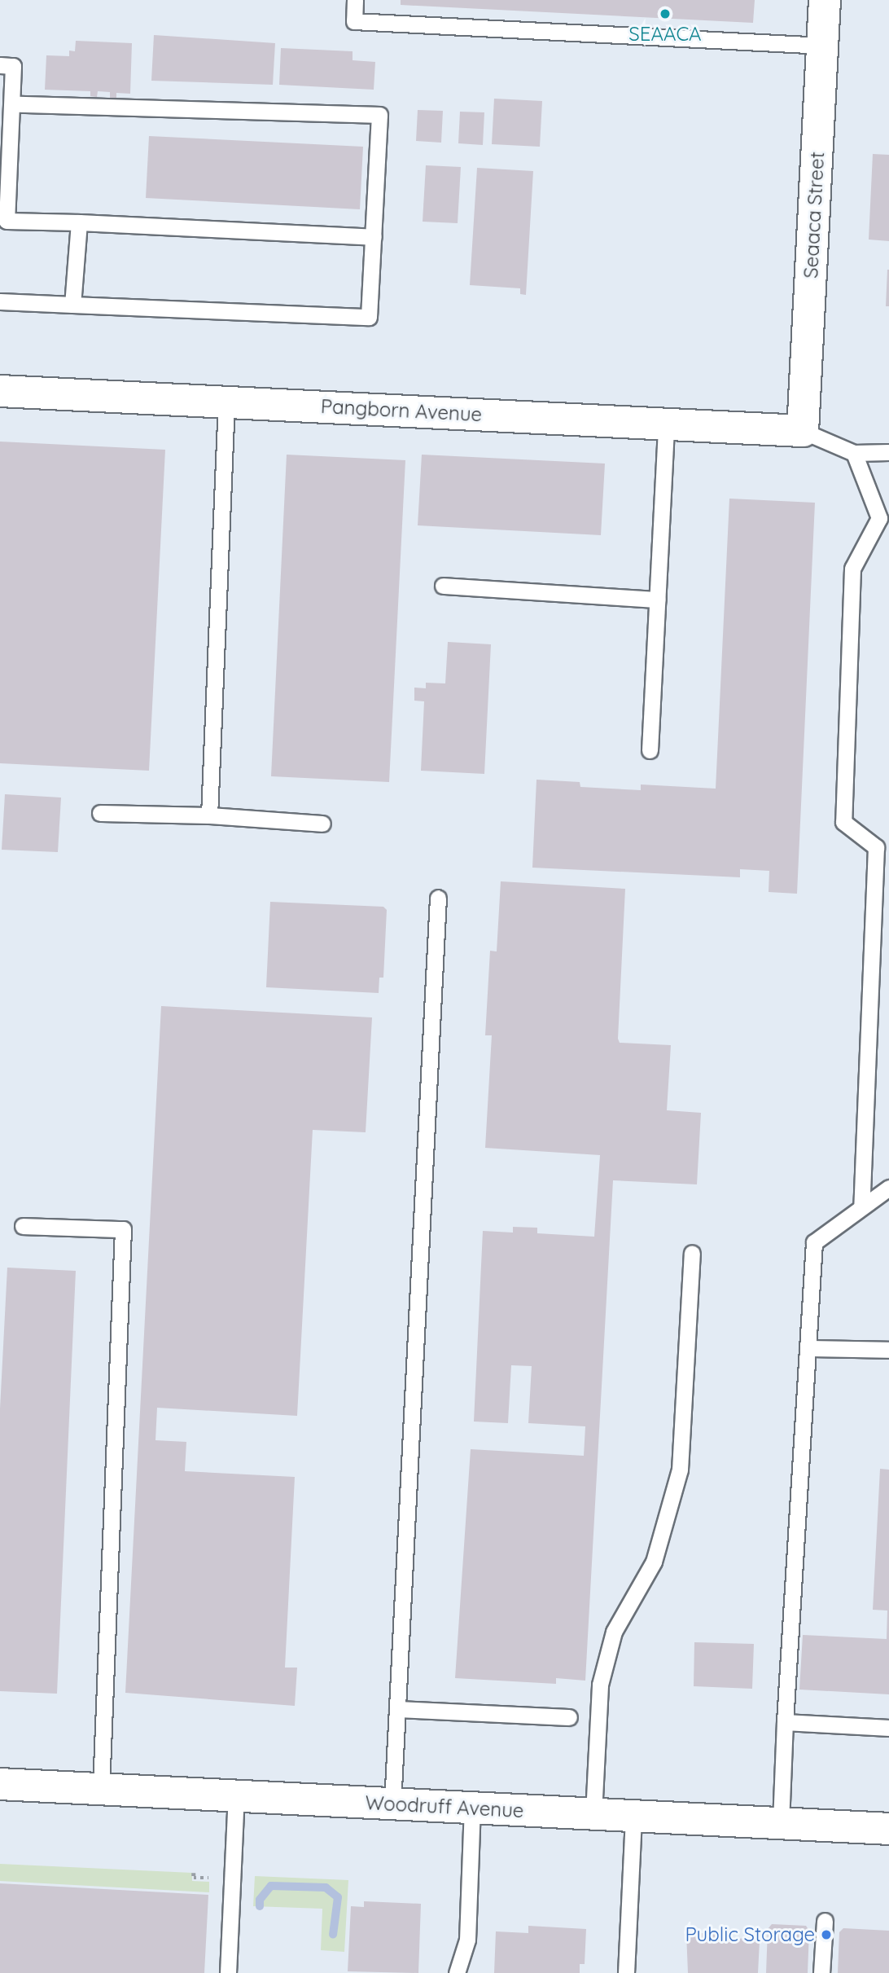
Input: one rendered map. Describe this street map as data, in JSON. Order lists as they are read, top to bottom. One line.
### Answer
{"streets":{"street":["Seaaca Street","Pangborn Avenue","Woodruff Avenue"]},"crossings":[["Seaaca Street","Pangborn Avenue"]],"places":["SEAACA","Public Storage"]}
